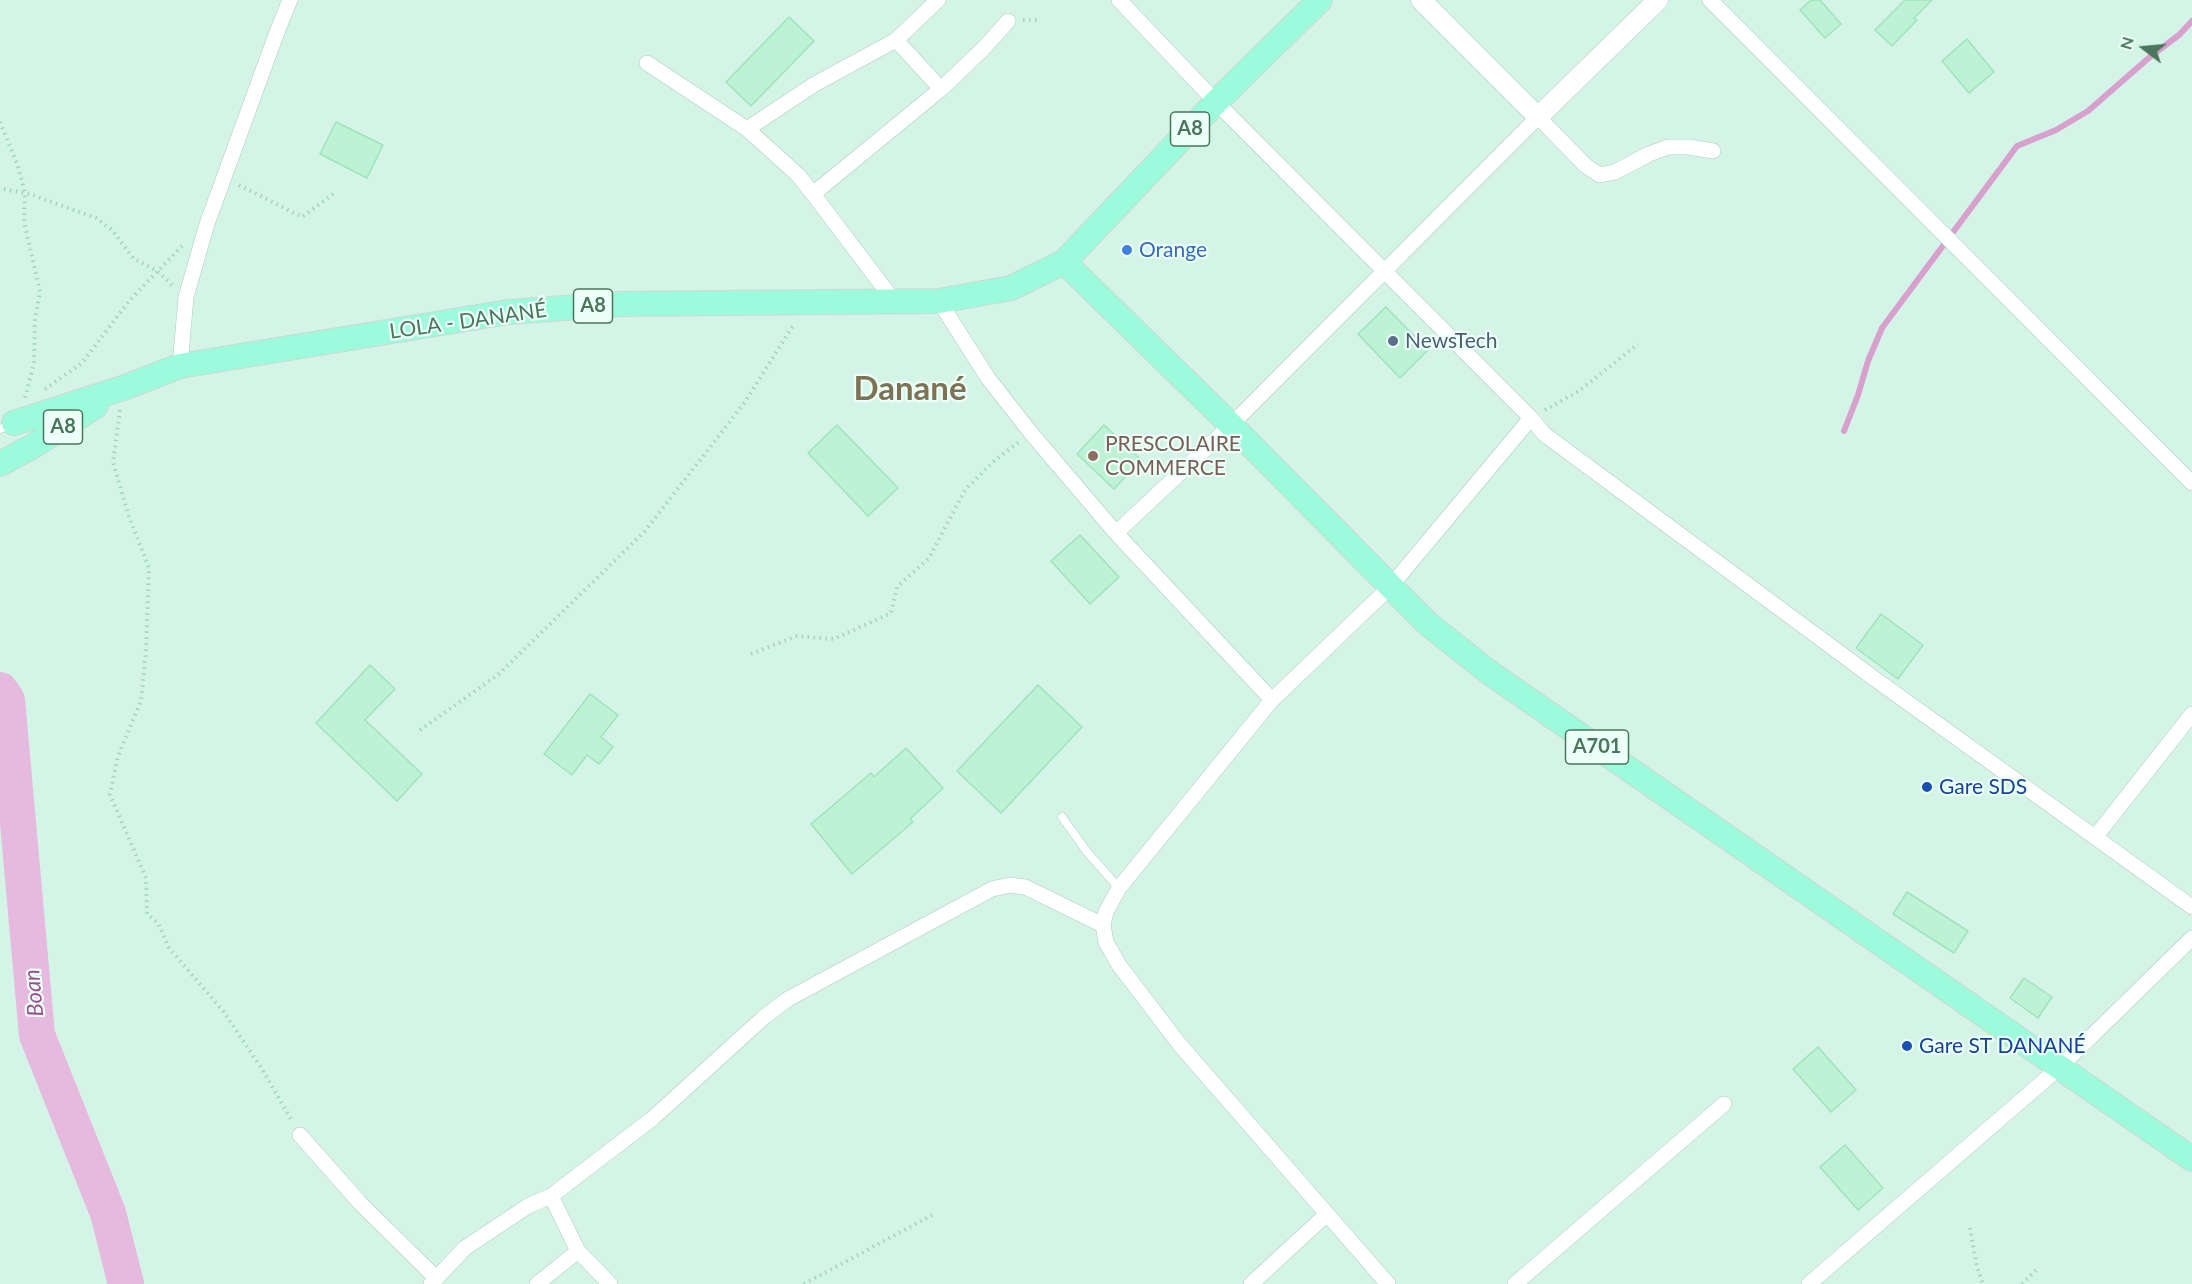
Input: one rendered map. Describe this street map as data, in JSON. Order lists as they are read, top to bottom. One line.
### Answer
{"streets":{"main road":["A8","LOLA - DANANÉ","A701"]},"crossings":[["A8","LOLA - DANANÉ"],["A8","A701"],["LOLA - DANANÉ","A701"]],"districts":["Danané"],"water":["Boan"],"places":["Orange","NewsTech","PRESCOLAIRE COMMERCE","Gare SDS","Gare ST DANANÉ"],"north":"left"}
